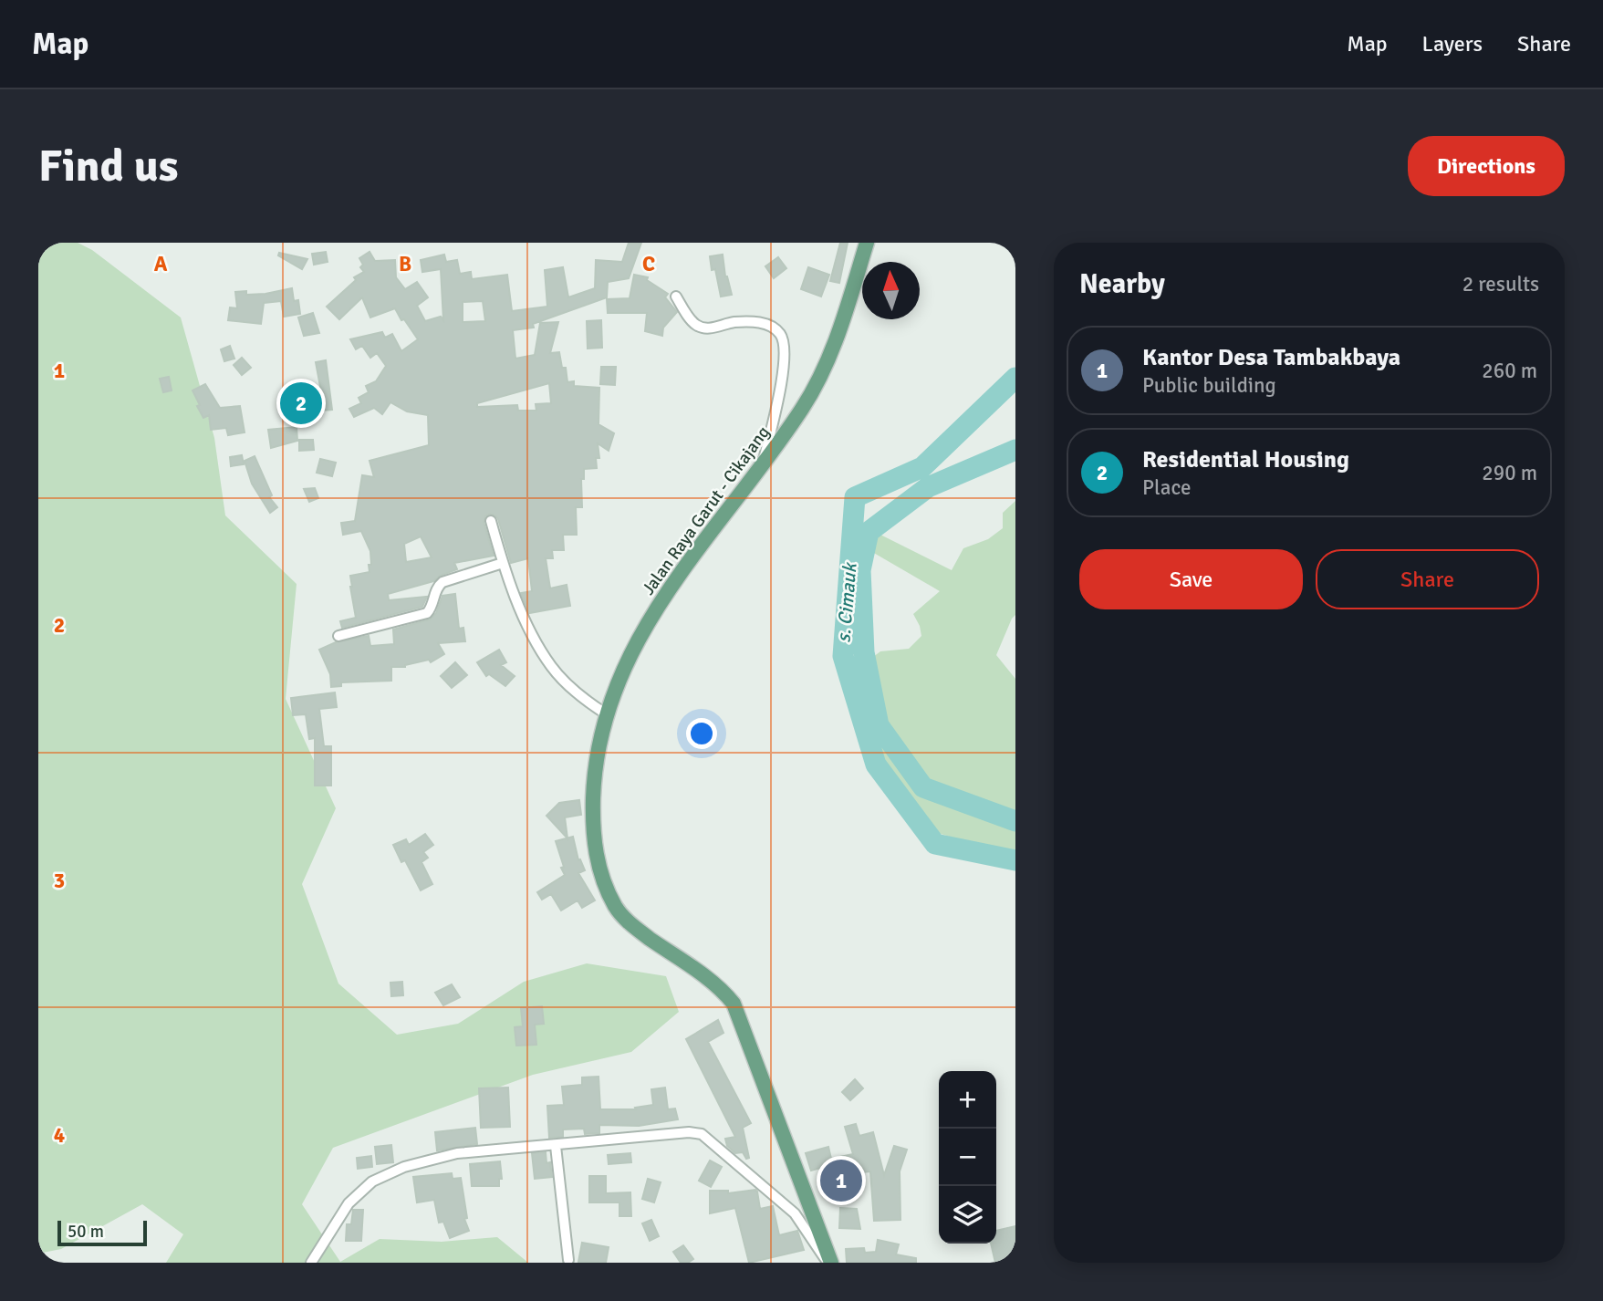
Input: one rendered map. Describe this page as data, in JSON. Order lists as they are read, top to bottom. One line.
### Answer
{"streets":{"main road":["Jalan Raya Garut - Cikajang"]},"water":["s. Cimauk"],"scale_bar":"50 m","north":"top","page":{"header":"Map","nav":["Map","Layers","Share"],"buttons":["Directions",["Save","Share"]],"title":"Find us","heading":["Nearby","2 results"],"list":[{"mark":"1","name":"Kantor Desa Tambakbaya","note":"Public building","value":"260 m"},{"mark":"2","name":"Residential Housing","note":"Place","value":"290 m"}],"pins":["2","1"],"map_buttons":["+","−"],"scale":"50 m"},"grid":{"columns":["A","B","C"],"rows":["1","2","3","4"]}}
